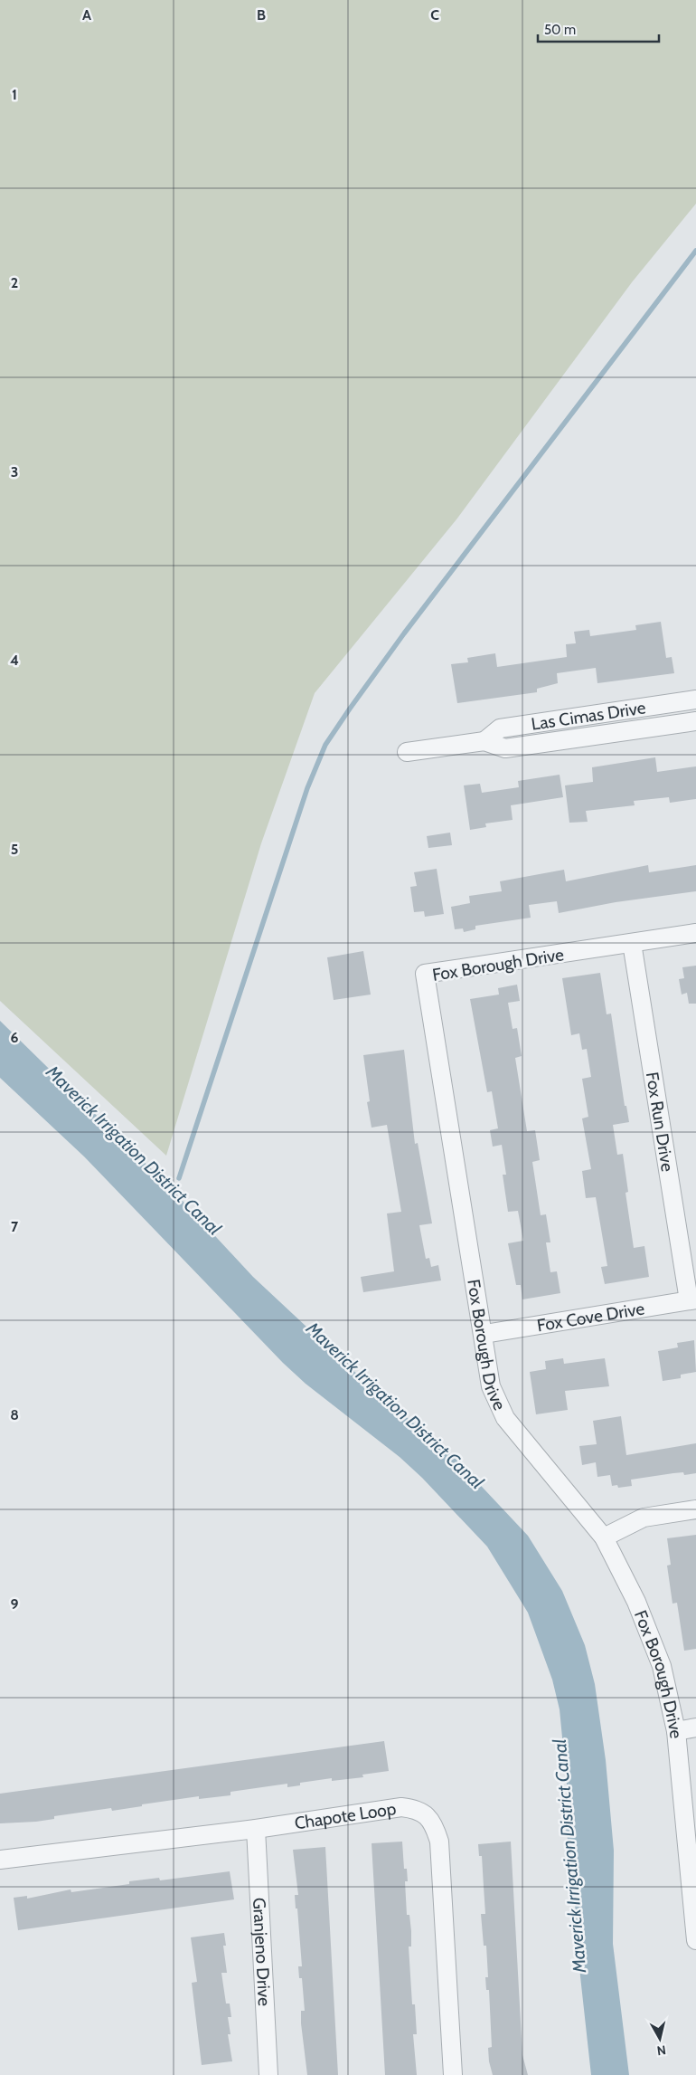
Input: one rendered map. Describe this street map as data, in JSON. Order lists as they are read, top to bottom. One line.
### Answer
{"streets":{"street":["Las Cimas Drive","Fox Borough Drive","Fox Run Drive","Fox Cove Drive","Chapote Loop","Granjeno Drive"]},"crossings":[["Fox Borough Drive","Fox Run Drive"],["Fox Borough Drive","Fox Cove Drive"],["Fox Run Drive","Fox Cove Drive"],["Chapote Loop","Granjeno Drive"]],"water":["Maverick Irrigation District Canal"],"scale_bar":"50 m","north":"bottom","grid":{"columns":["A","B","C"],"rows":["1","2","3","4","5","6","7","8","9"]}}
